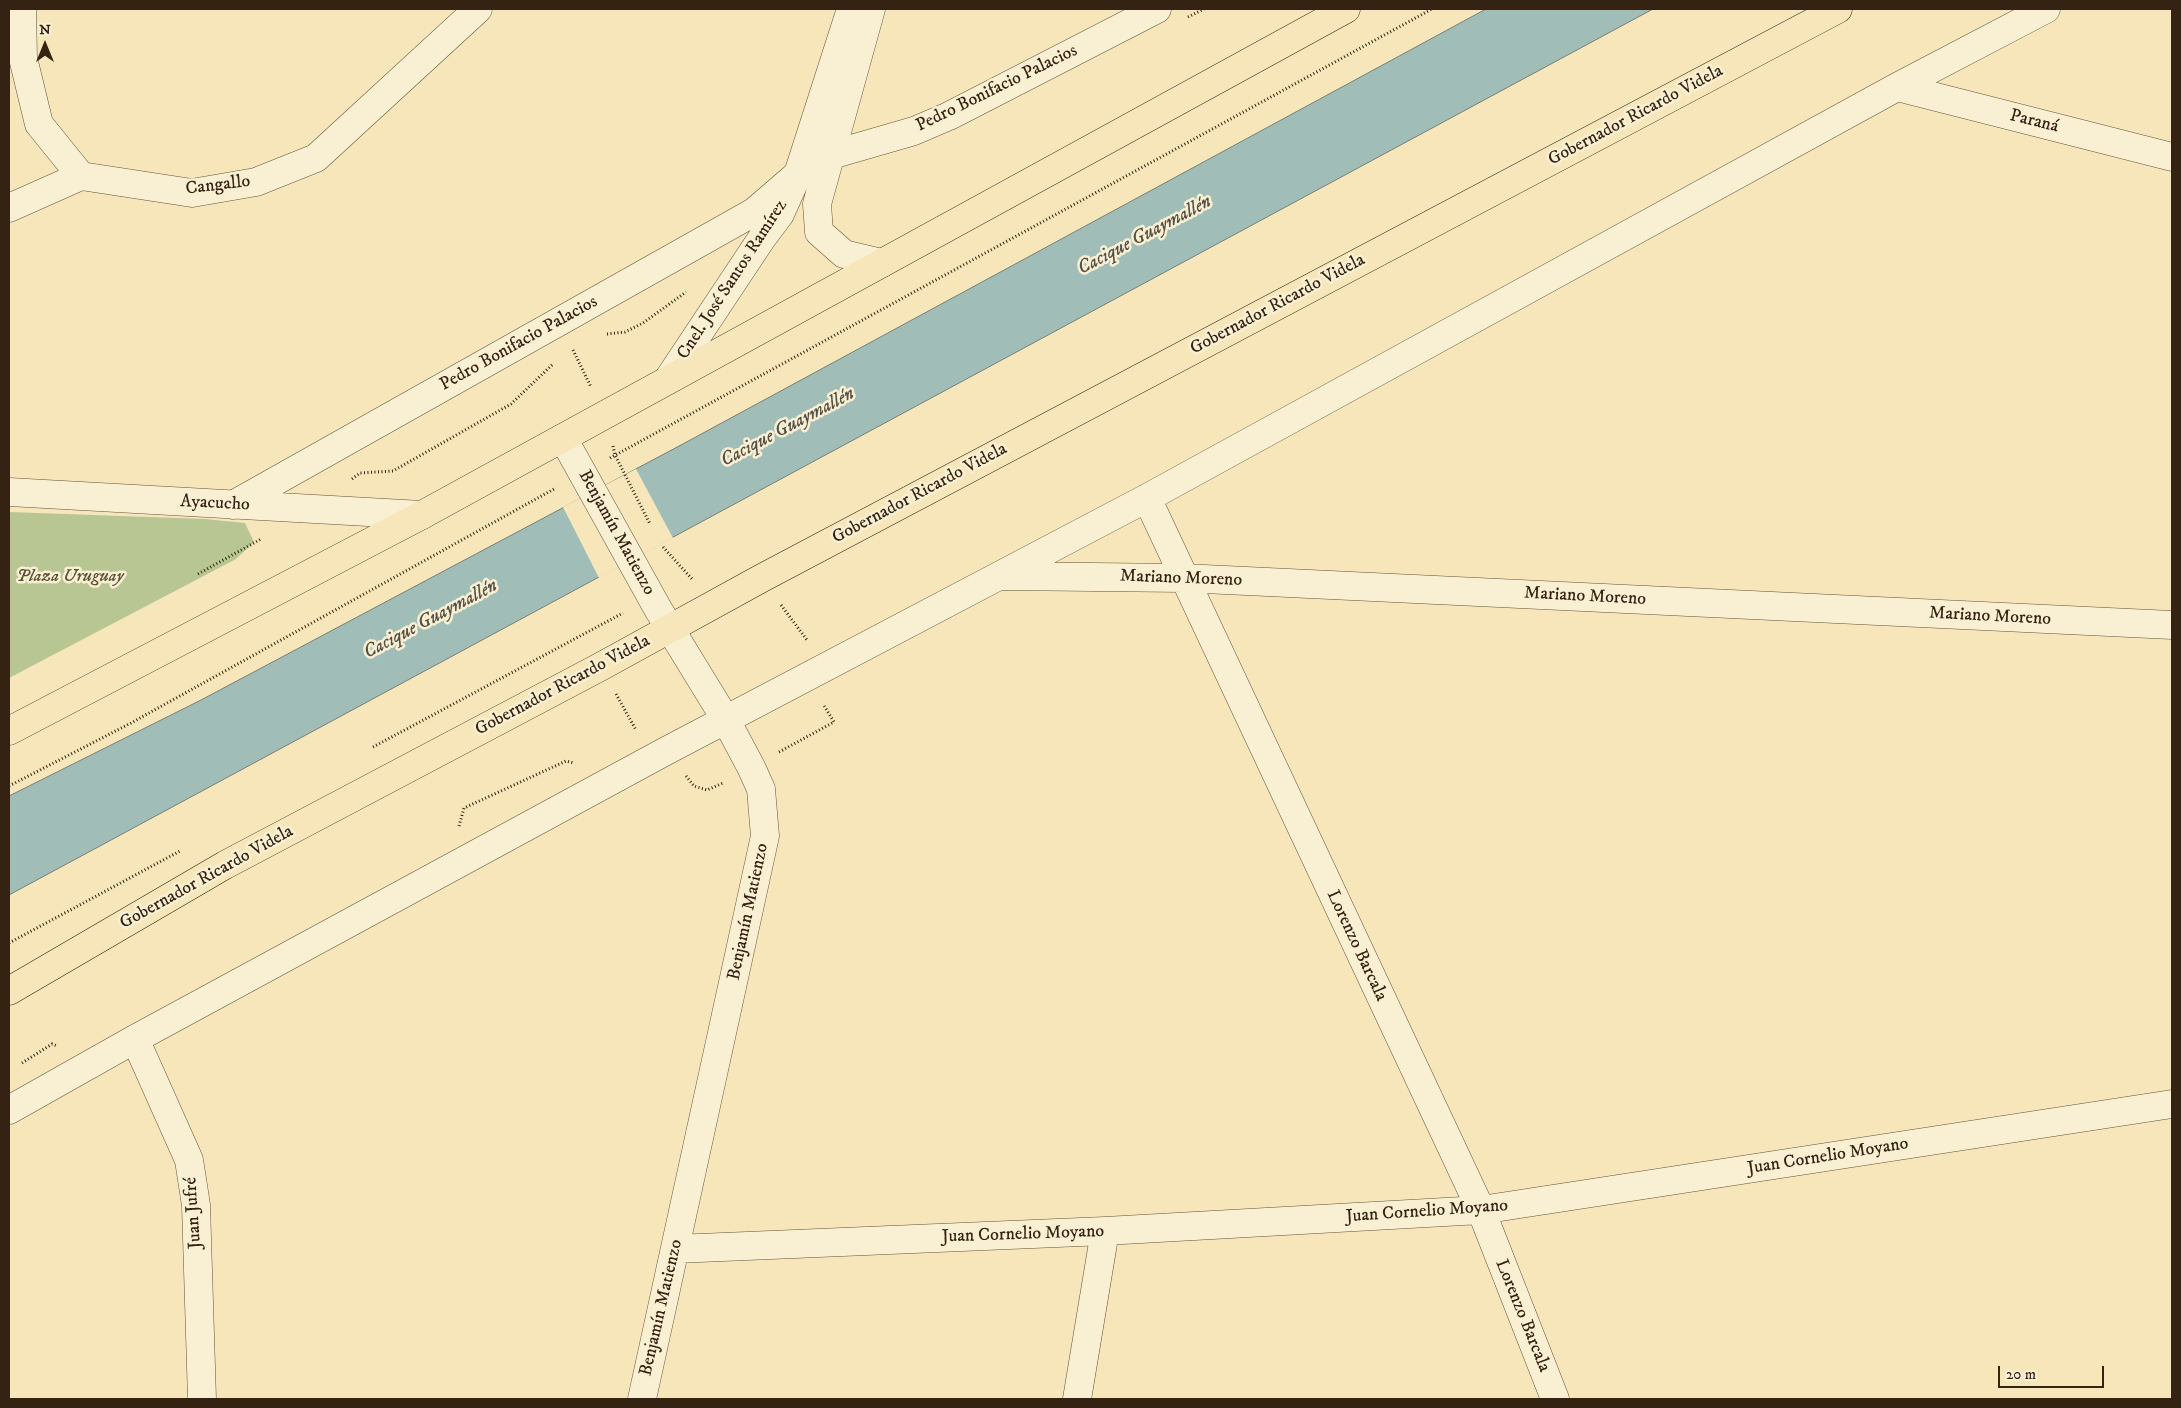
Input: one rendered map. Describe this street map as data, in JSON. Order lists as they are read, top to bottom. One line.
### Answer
{"streets":{"highway":["Gobernador Ricardo Videla"],"street":["Pedro Bonifacio Palacios","Paraná","Cangallo","Cnel. José Santos Ramírez","Ayacucho","Benjamín Matienzo","Mariano Moreno","Lorenzo Barcala","Juan Cornelio Moyano","Juan Jufré"]},"crossings":[["Pedro Bonifacio Palacios","Cnel. José Santos Ramírez"],["Pedro Bonifacio Palacios","Ayacucho"],["Gobernador Ricardo Videla","Benjamín Matienzo"],["Benjamín Matienzo","Juan Cornelio Moyano"],["Mariano Moreno","Lorenzo Barcala"],["Lorenzo Barcala","Juan Cornelio Moyano"]],"water":["Cacique Guaymallén"],"parks":["Plaza Uruguay"],"scale_bar":"20 m","north":"top"}
